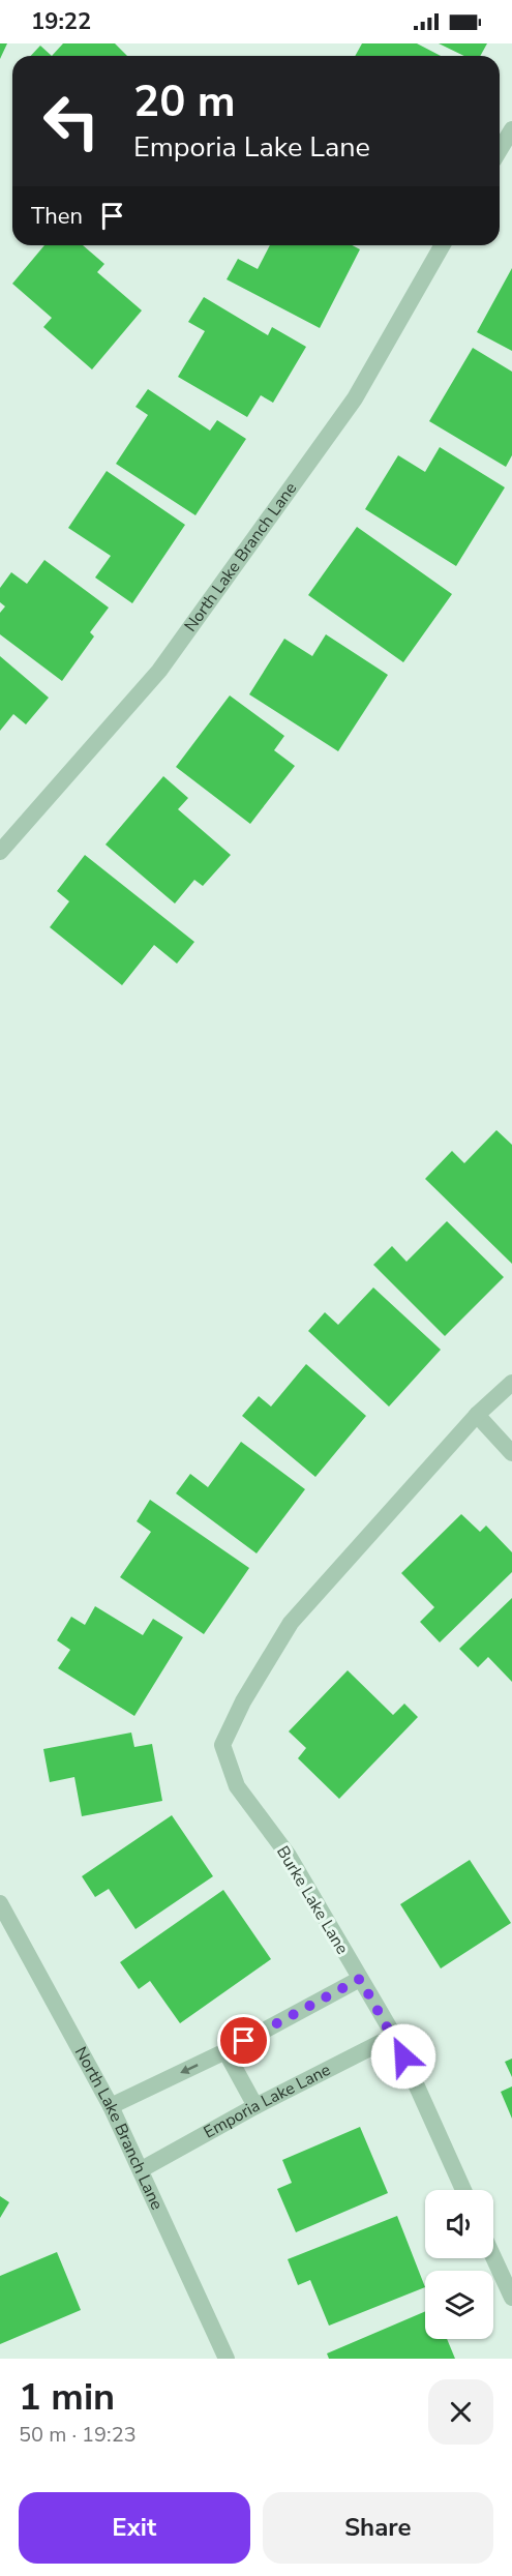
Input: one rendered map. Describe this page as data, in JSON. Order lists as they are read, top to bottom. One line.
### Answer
{"streets":{"street":["North Lake Branch Lane","Burke Lake Lane","Emporia Lake Lane"]},"crossings":[["North Lake Branch Lane","Emporia Lake Lane"],["Burke Lake Lane","Emporia Lake Lane"]],"page":{"status":"19:22","turn":["20 m","Emporia Lake Lane"],"then":"Then","heading":["1 min","50 m · 19:23"],"buttons":["Exit","Share"]}}
